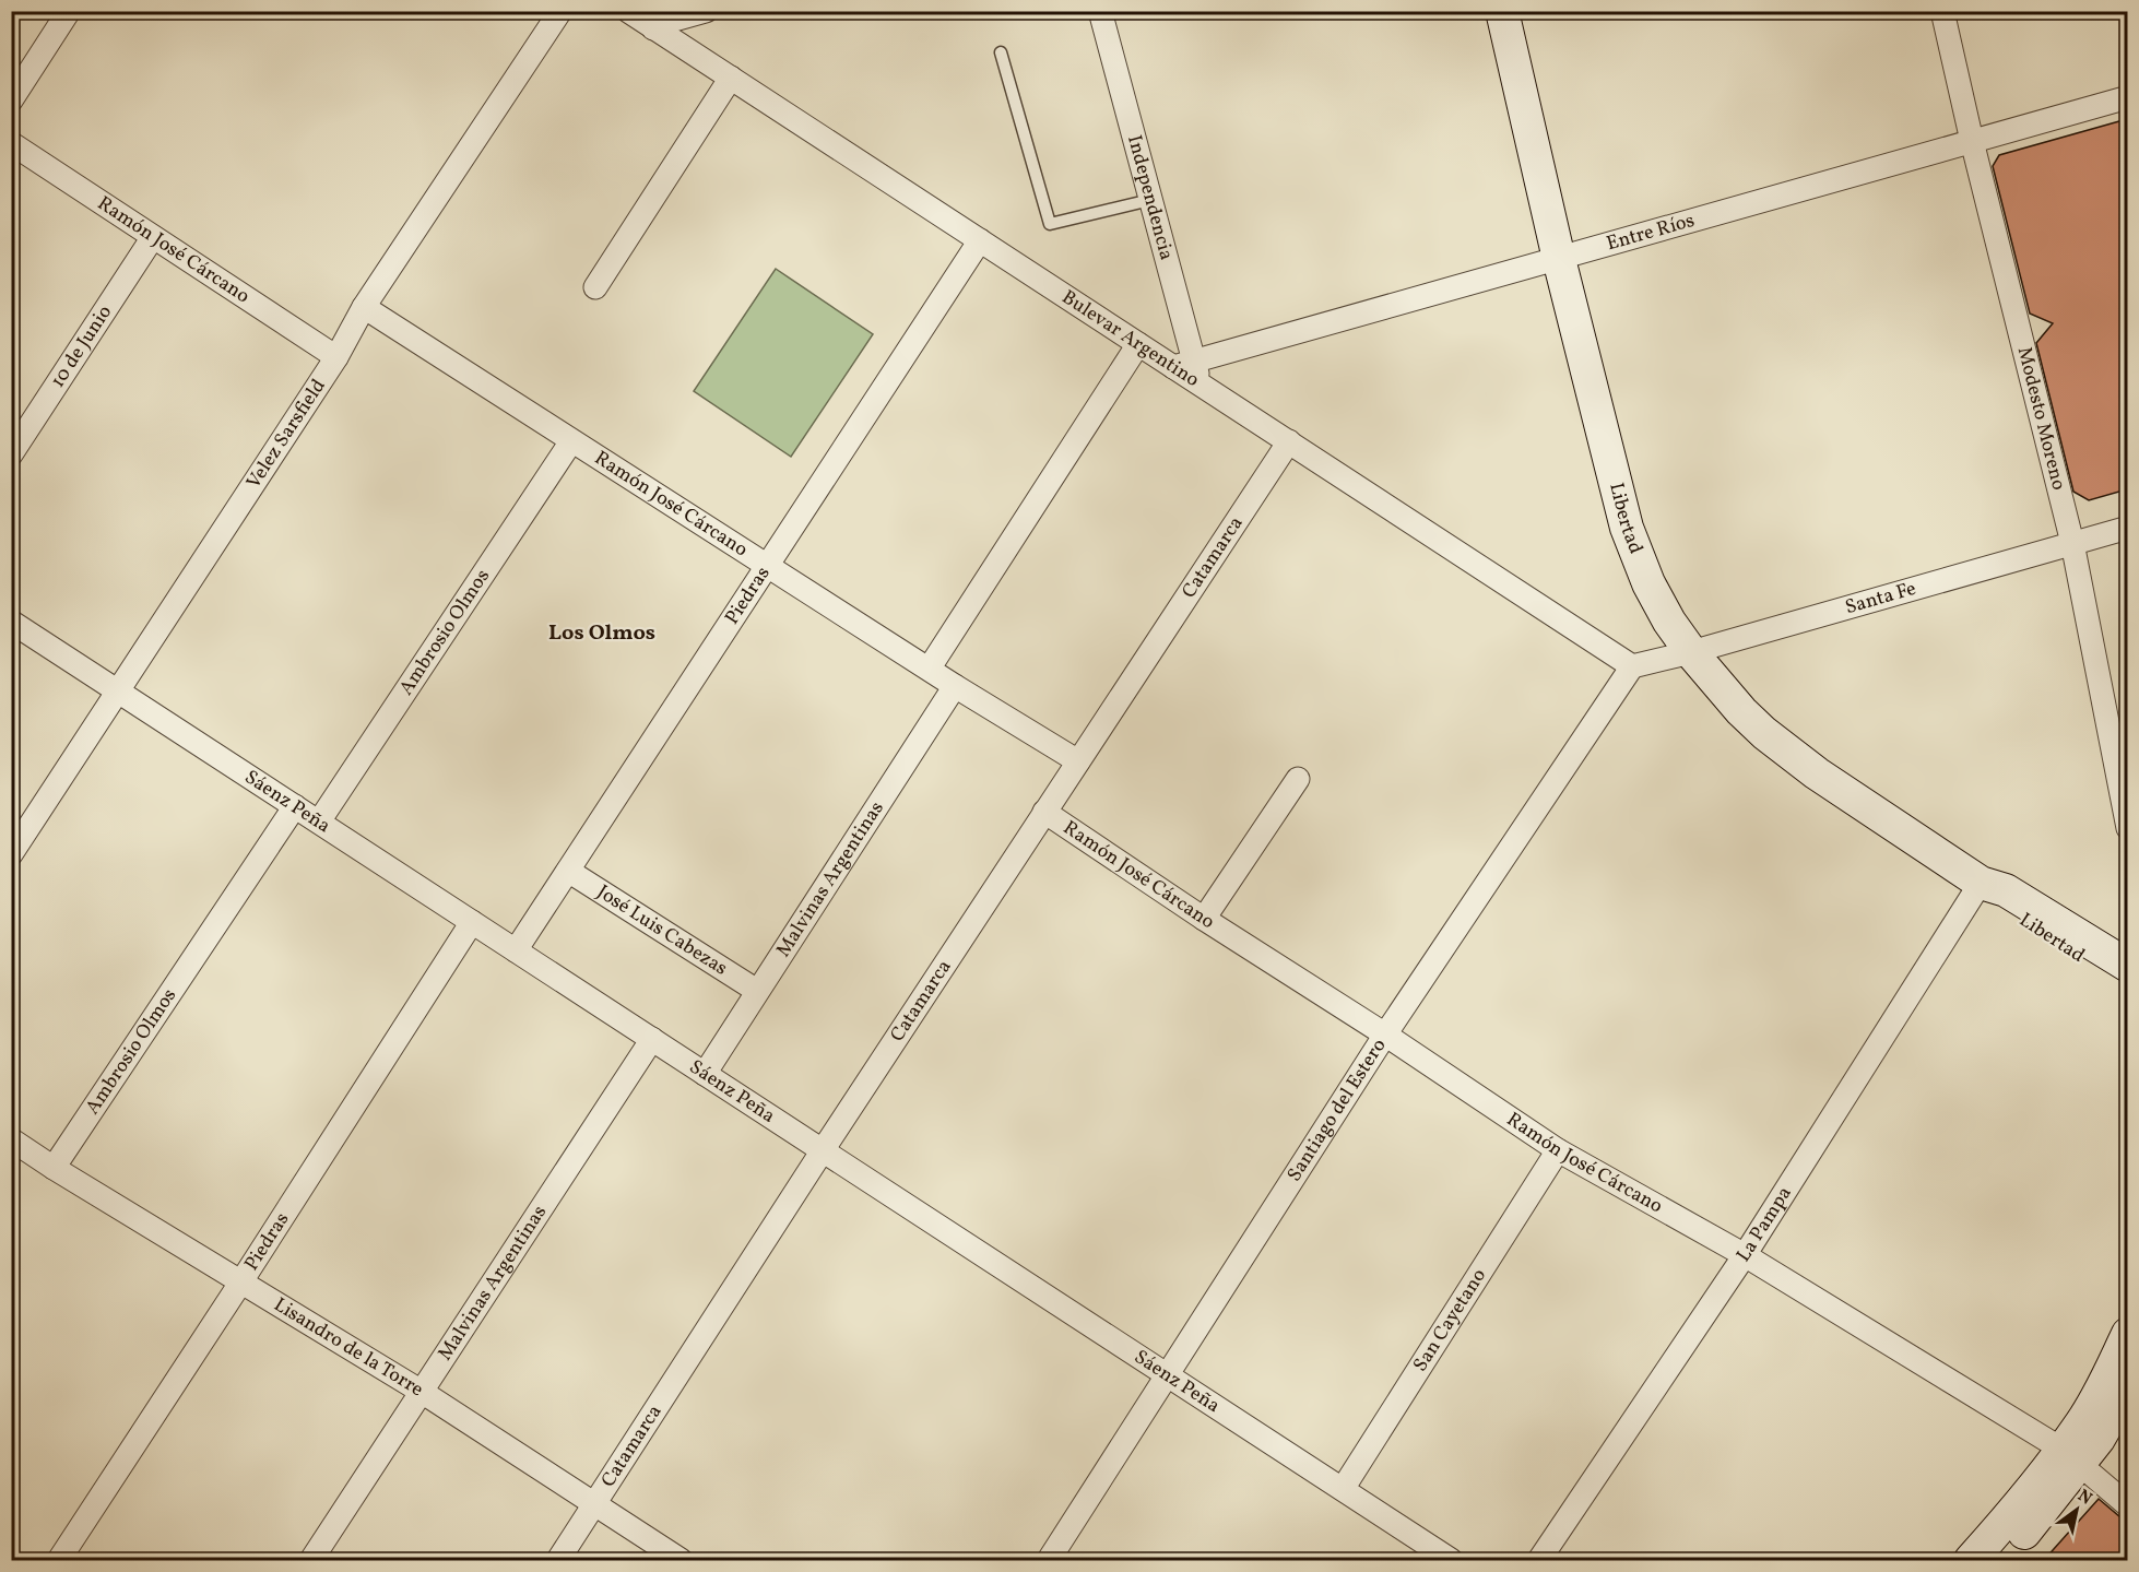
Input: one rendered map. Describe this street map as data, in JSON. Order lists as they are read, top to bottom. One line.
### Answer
{"streets":{"main road":["Libertad"],"street":["Independencia","Entre Ríos","Ramón José Cárcano","Bulevar Argentino","10 de Junio","Modesto Moreno","Velez Sarsfield","Catamarca","Piedras","Santa Fe","Ambrosio Olmos","Sáenz Peña","Malvinas Argentinas","José Luis Cabezas","Santiago del Estero","La Pampa","San Cayetano","Lisandro de la Torre"]},"crossings":[["Independencia","Entre Ríos"],["Independencia","Bulevar Argentino"],["Entre Ríos","Bulevar Argentino"],["Entre Ríos","Modesto Moreno"],["Entre Ríos","Libertad"],["Ramón José Cárcano","10 de Junio"],["Ramón José Cárcano","Velez Sarsfield"],["Ramón José Cárcano","Catamarca"],["Ramón José Cárcano","Piedras"],["Ramón José Cárcano","Ambrosio Olmos"],["Ramón José Cárcano","Malvinas Argentinas"],["Ramón José Cárcano","Santiago del Estero"],["Ramón José Cárcano","La Pampa"],["Ramón José Cárcano","San Cayetano"],["Bulevar Argentino","Catamarca"],["Bulevar Argentino","Piedras"],["Bulevar Argentino","Santa Fe"],["Bulevar Argentino","Santiago del Estero"],["Modesto Moreno","Santa Fe"],["Velez Sarsfield","Sáenz Peña"],["Libertad","Santa Fe"],["Libertad","La Pampa"],["Catamarca","Sáenz Peña"],["Catamarca","Lisandro de la Torre"],["Piedras","Sáenz Peña"],["Piedras","José Luis Cabezas"],["Piedras","Lisandro de la Torre"],["Santa Fe","Santiago del Estero"],["Ambrosio Olmos","Sáenz Peña"],["Ambrosio Olmos","Lisandro de la Torre"],["Sáenz Peña","Malvinas Argentinas"],["Sáenz Peña","Santiago del Estero"],["Sáenz Peña","San Cayetano"],["Malvinas Argentinas","José Luis Cabezas"],["Malvinas Argentinas","Lisandro de la Torre"]],"districts":["Los Olmos"],"north":"top right"}
